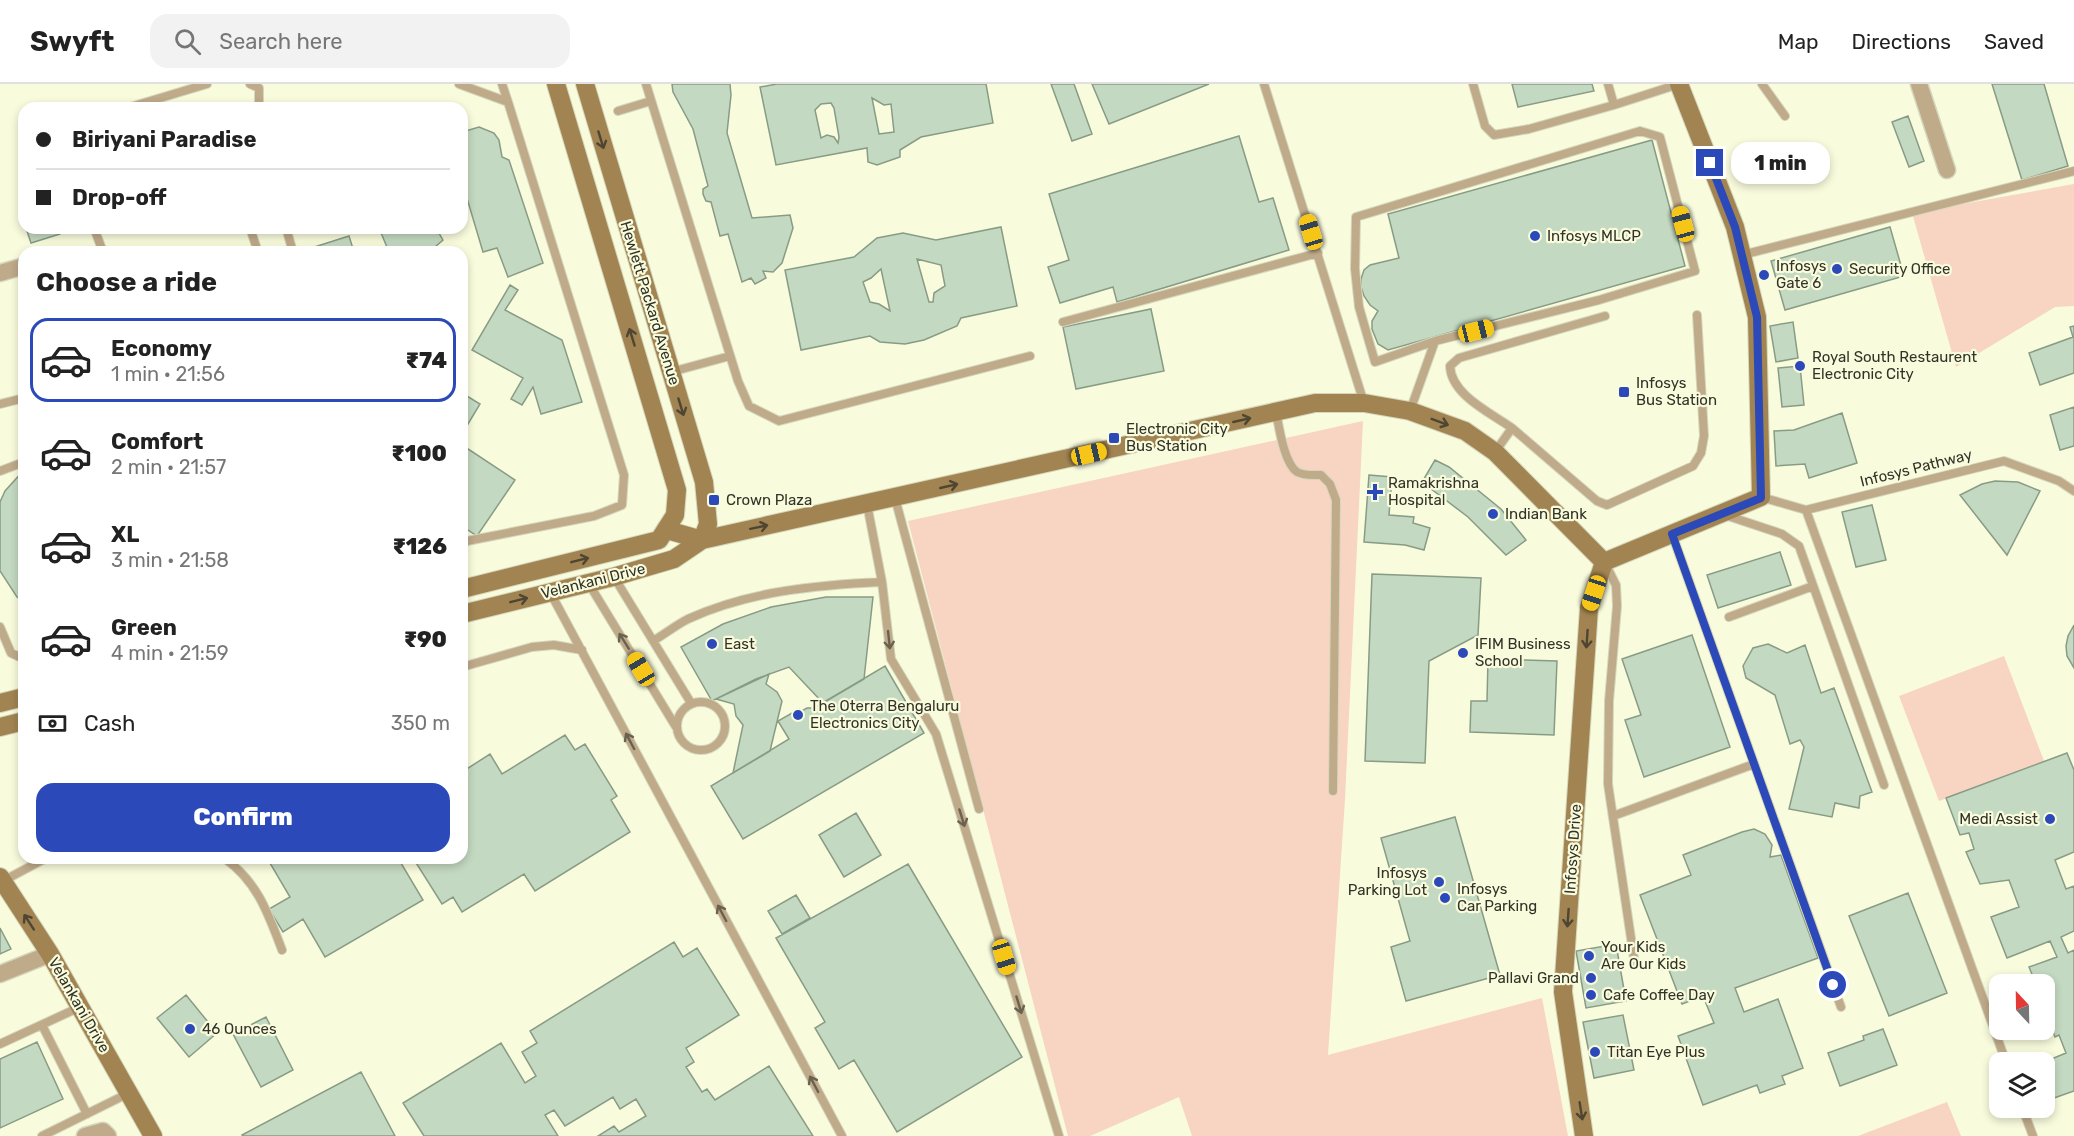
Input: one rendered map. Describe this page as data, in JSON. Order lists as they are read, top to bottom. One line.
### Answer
{"streets":{"street":["Hewlett Packard Avenue","Velankani Drive","Infosys Drive"],"lane":["Infosys Pathway"]},"crossings":[["Hewlett Packard Avenue","Velankani Drive"]],"one_way":["Infosys Drive"],"places":{"other":["Infosys MLCP","Security Office","Infosys Gate 6","Royal South Restaurent Electronic City","Indian Bank","East","IFIM Business School","The Oterra Bengaluru Electronics City","Medi Assist","Infosys Parking Lot","Infosys Car Parking","Your Kids Are Our Kids","Pallavi Grand","Cafe Coffee Day","46 Ounces","Titan Eye Plus"],"transit":["Infosys Bus Station","Electronic City Bus Station","Crown Plaza"],"health":["Ramakrishna Hospital"]},"north":"top","page":{"header":"Swyft","search":"Search here","nav":["Map","Directions","Saved"],"banner":["Biriyani Paradise","Drop-off"],"bubble":"1 min","heading":"Choose a ride","list":[{"name":"Economy","note":"1 min · 21:56","value":"₹74"},{"name":"Comfort","note":"2 min · 21:57","value":"₹100"},{"name":"XL","note":"3 min · 21:58","value":"₹126"},{"name":"Green","note":"4 min · 21:59","value":"₹90"}],"pay":["Cash","350 m"],"buttons":"Confirm"}}
